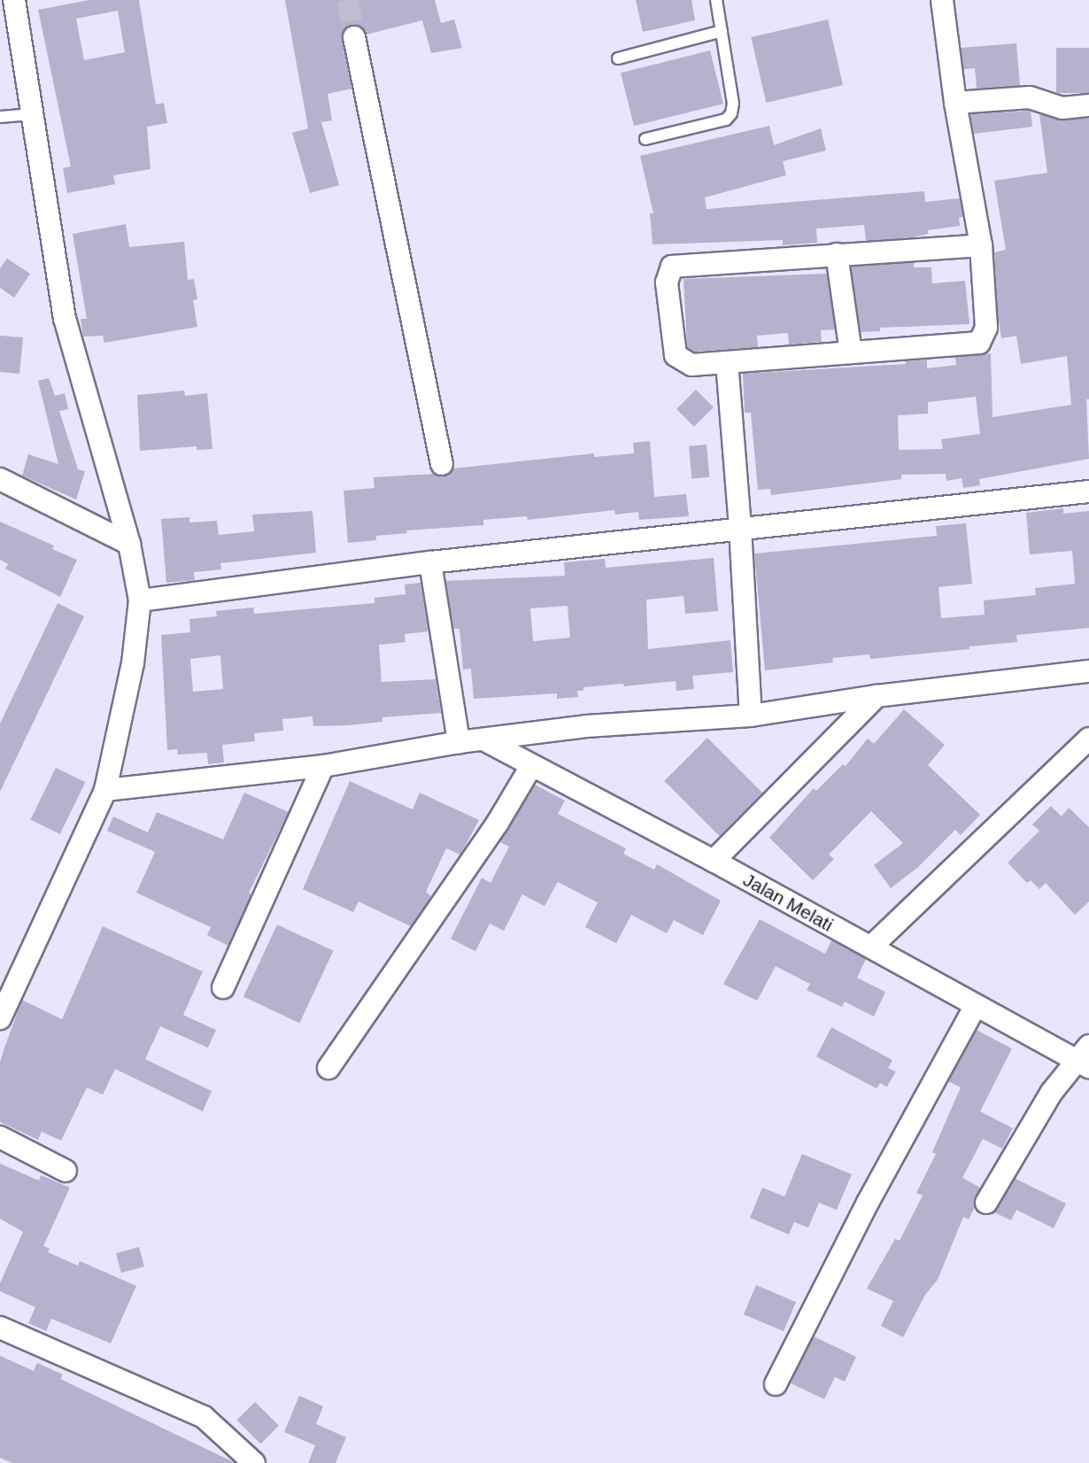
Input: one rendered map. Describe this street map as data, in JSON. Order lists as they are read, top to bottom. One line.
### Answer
{"streets":{"street":["Jalan Melati"]}}
